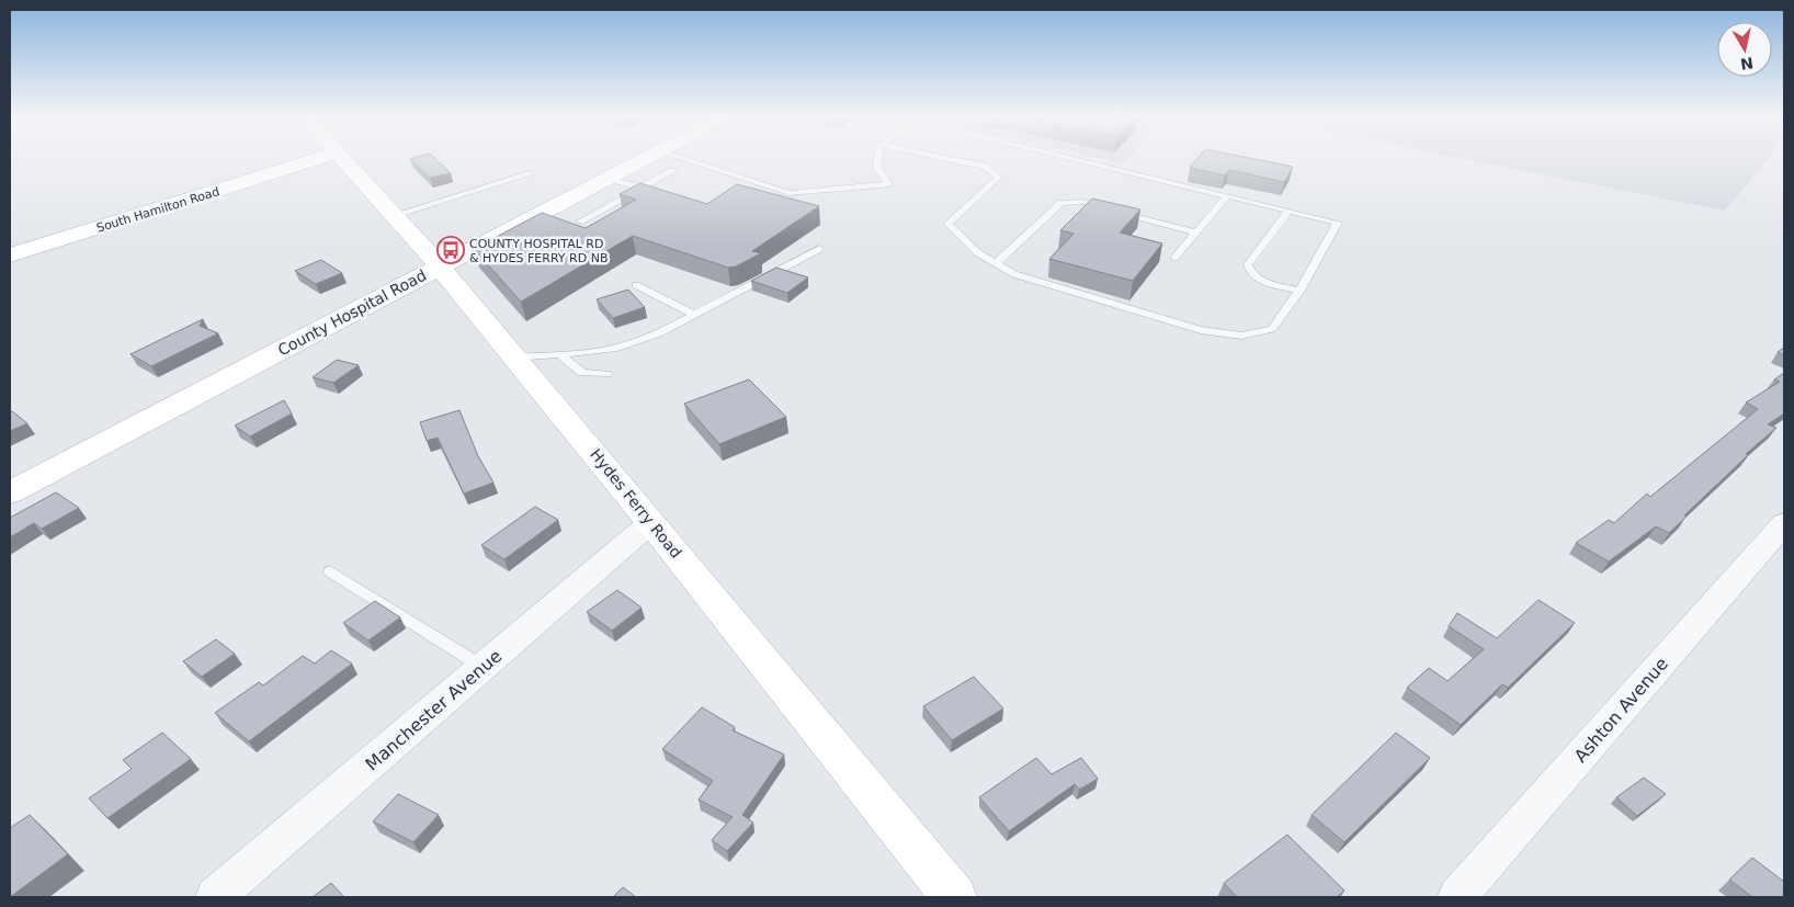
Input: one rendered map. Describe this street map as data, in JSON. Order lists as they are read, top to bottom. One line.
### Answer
{"streets":{"street":["South Hamilton Road","County Hospital Road","Hydes Ferry Road","Manchester Avenue","Ashton Avenue"]},"crossings":[["County Hospital Road","Hydes Ferry Road"],["Hydes Ferry Road","Manchester Avenue"]],"places":{"bus stop":["COUNTY HOSPITAL RD & HYDES FERRY RD NB"]},"north":"bottom"}
